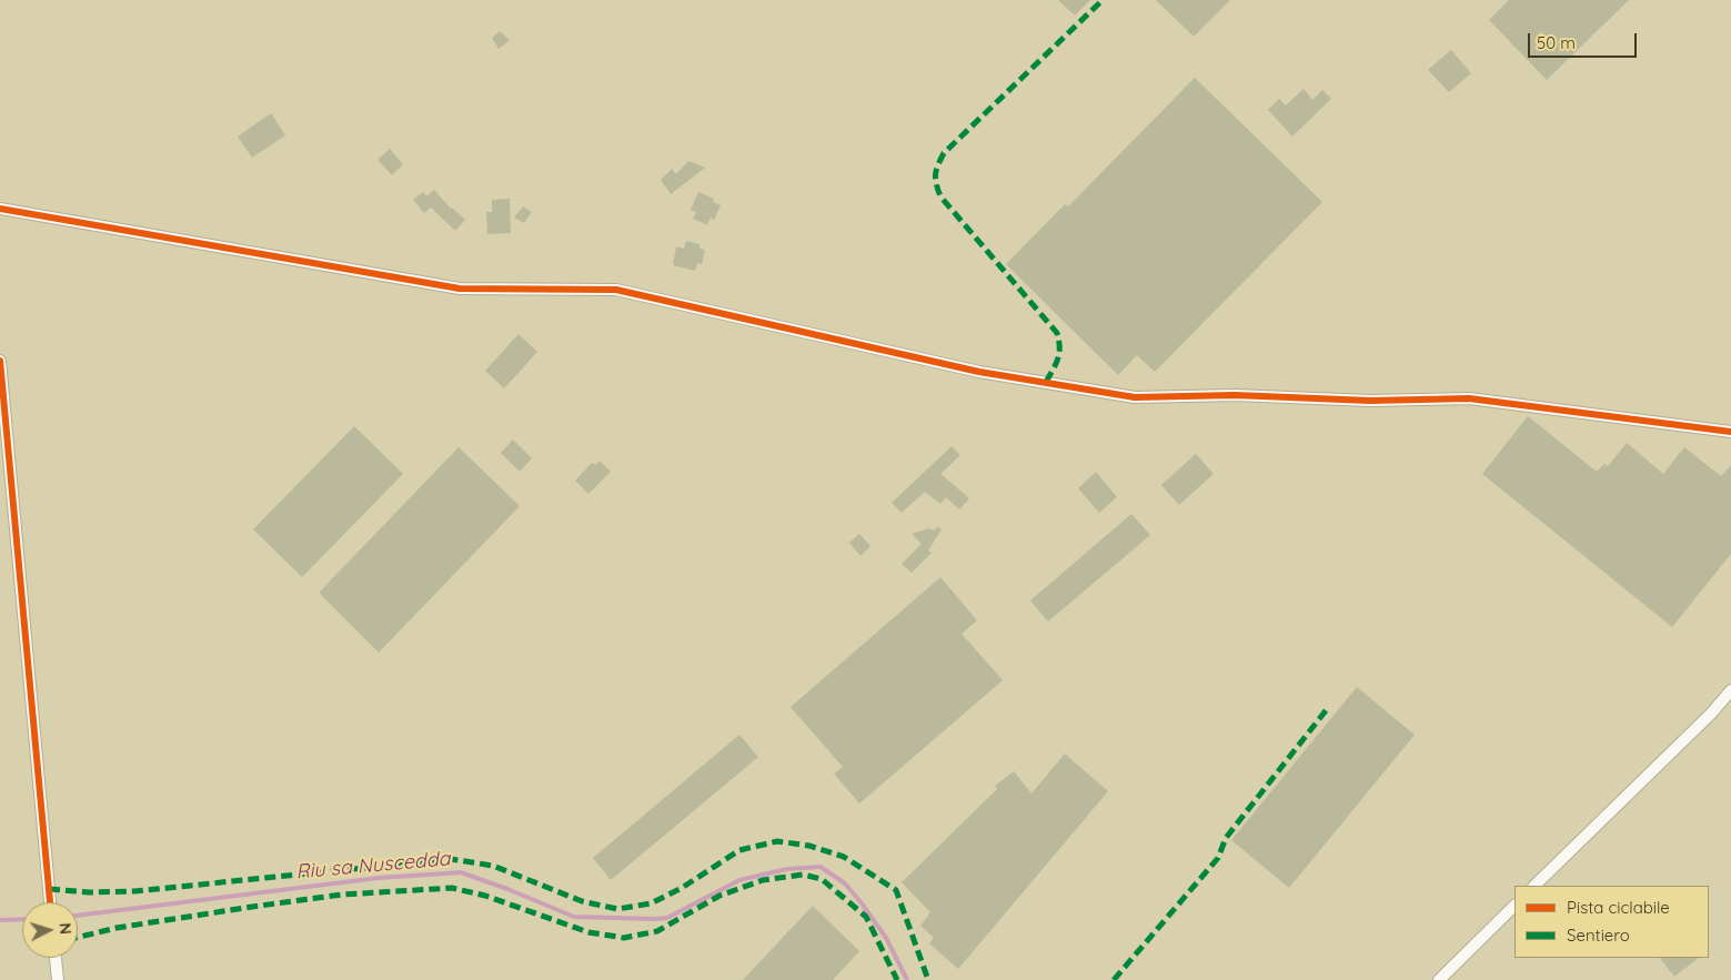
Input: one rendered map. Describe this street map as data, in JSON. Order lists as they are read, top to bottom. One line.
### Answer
{"water":["Riu sa Nuscedda"],"legend":["Pista ciclabile","Sentiero"],"scale_bar":"50 m","north":"right"}
